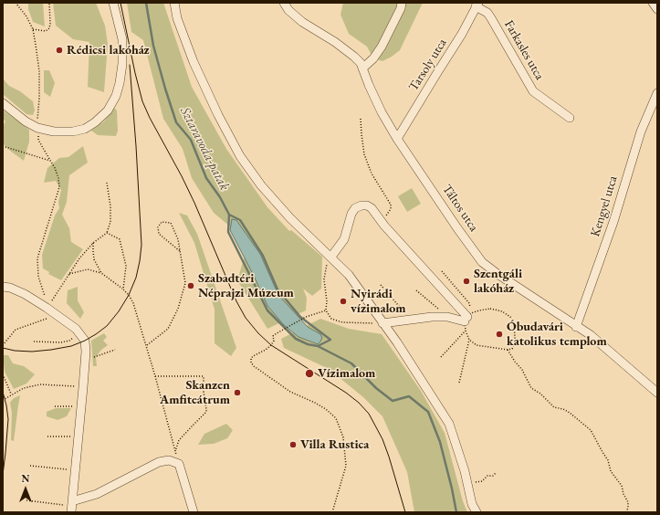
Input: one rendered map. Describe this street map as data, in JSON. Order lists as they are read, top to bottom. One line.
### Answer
{"streets":{"street":["Farkasles utca","Tarsoly utca","Kengyel utca","Táltos utca"]},"crossings":[["Farkasles utca","Tarsoly utca"],["Tarsoly utca","Táltos utca"],["Kengyel utca","Táltos utca"]],"water":["Sztaravoda-patak"],"places":["Rédicsi lakóház","Szentgáli lakóház","Szabadtéri Néprajzi Múzeum","Nyirádi vízimalom","Óbudavári katolikus templom","Vízimalom","Skanzen Amfiteátrum","Villa Rustica"],"north":"top"}
